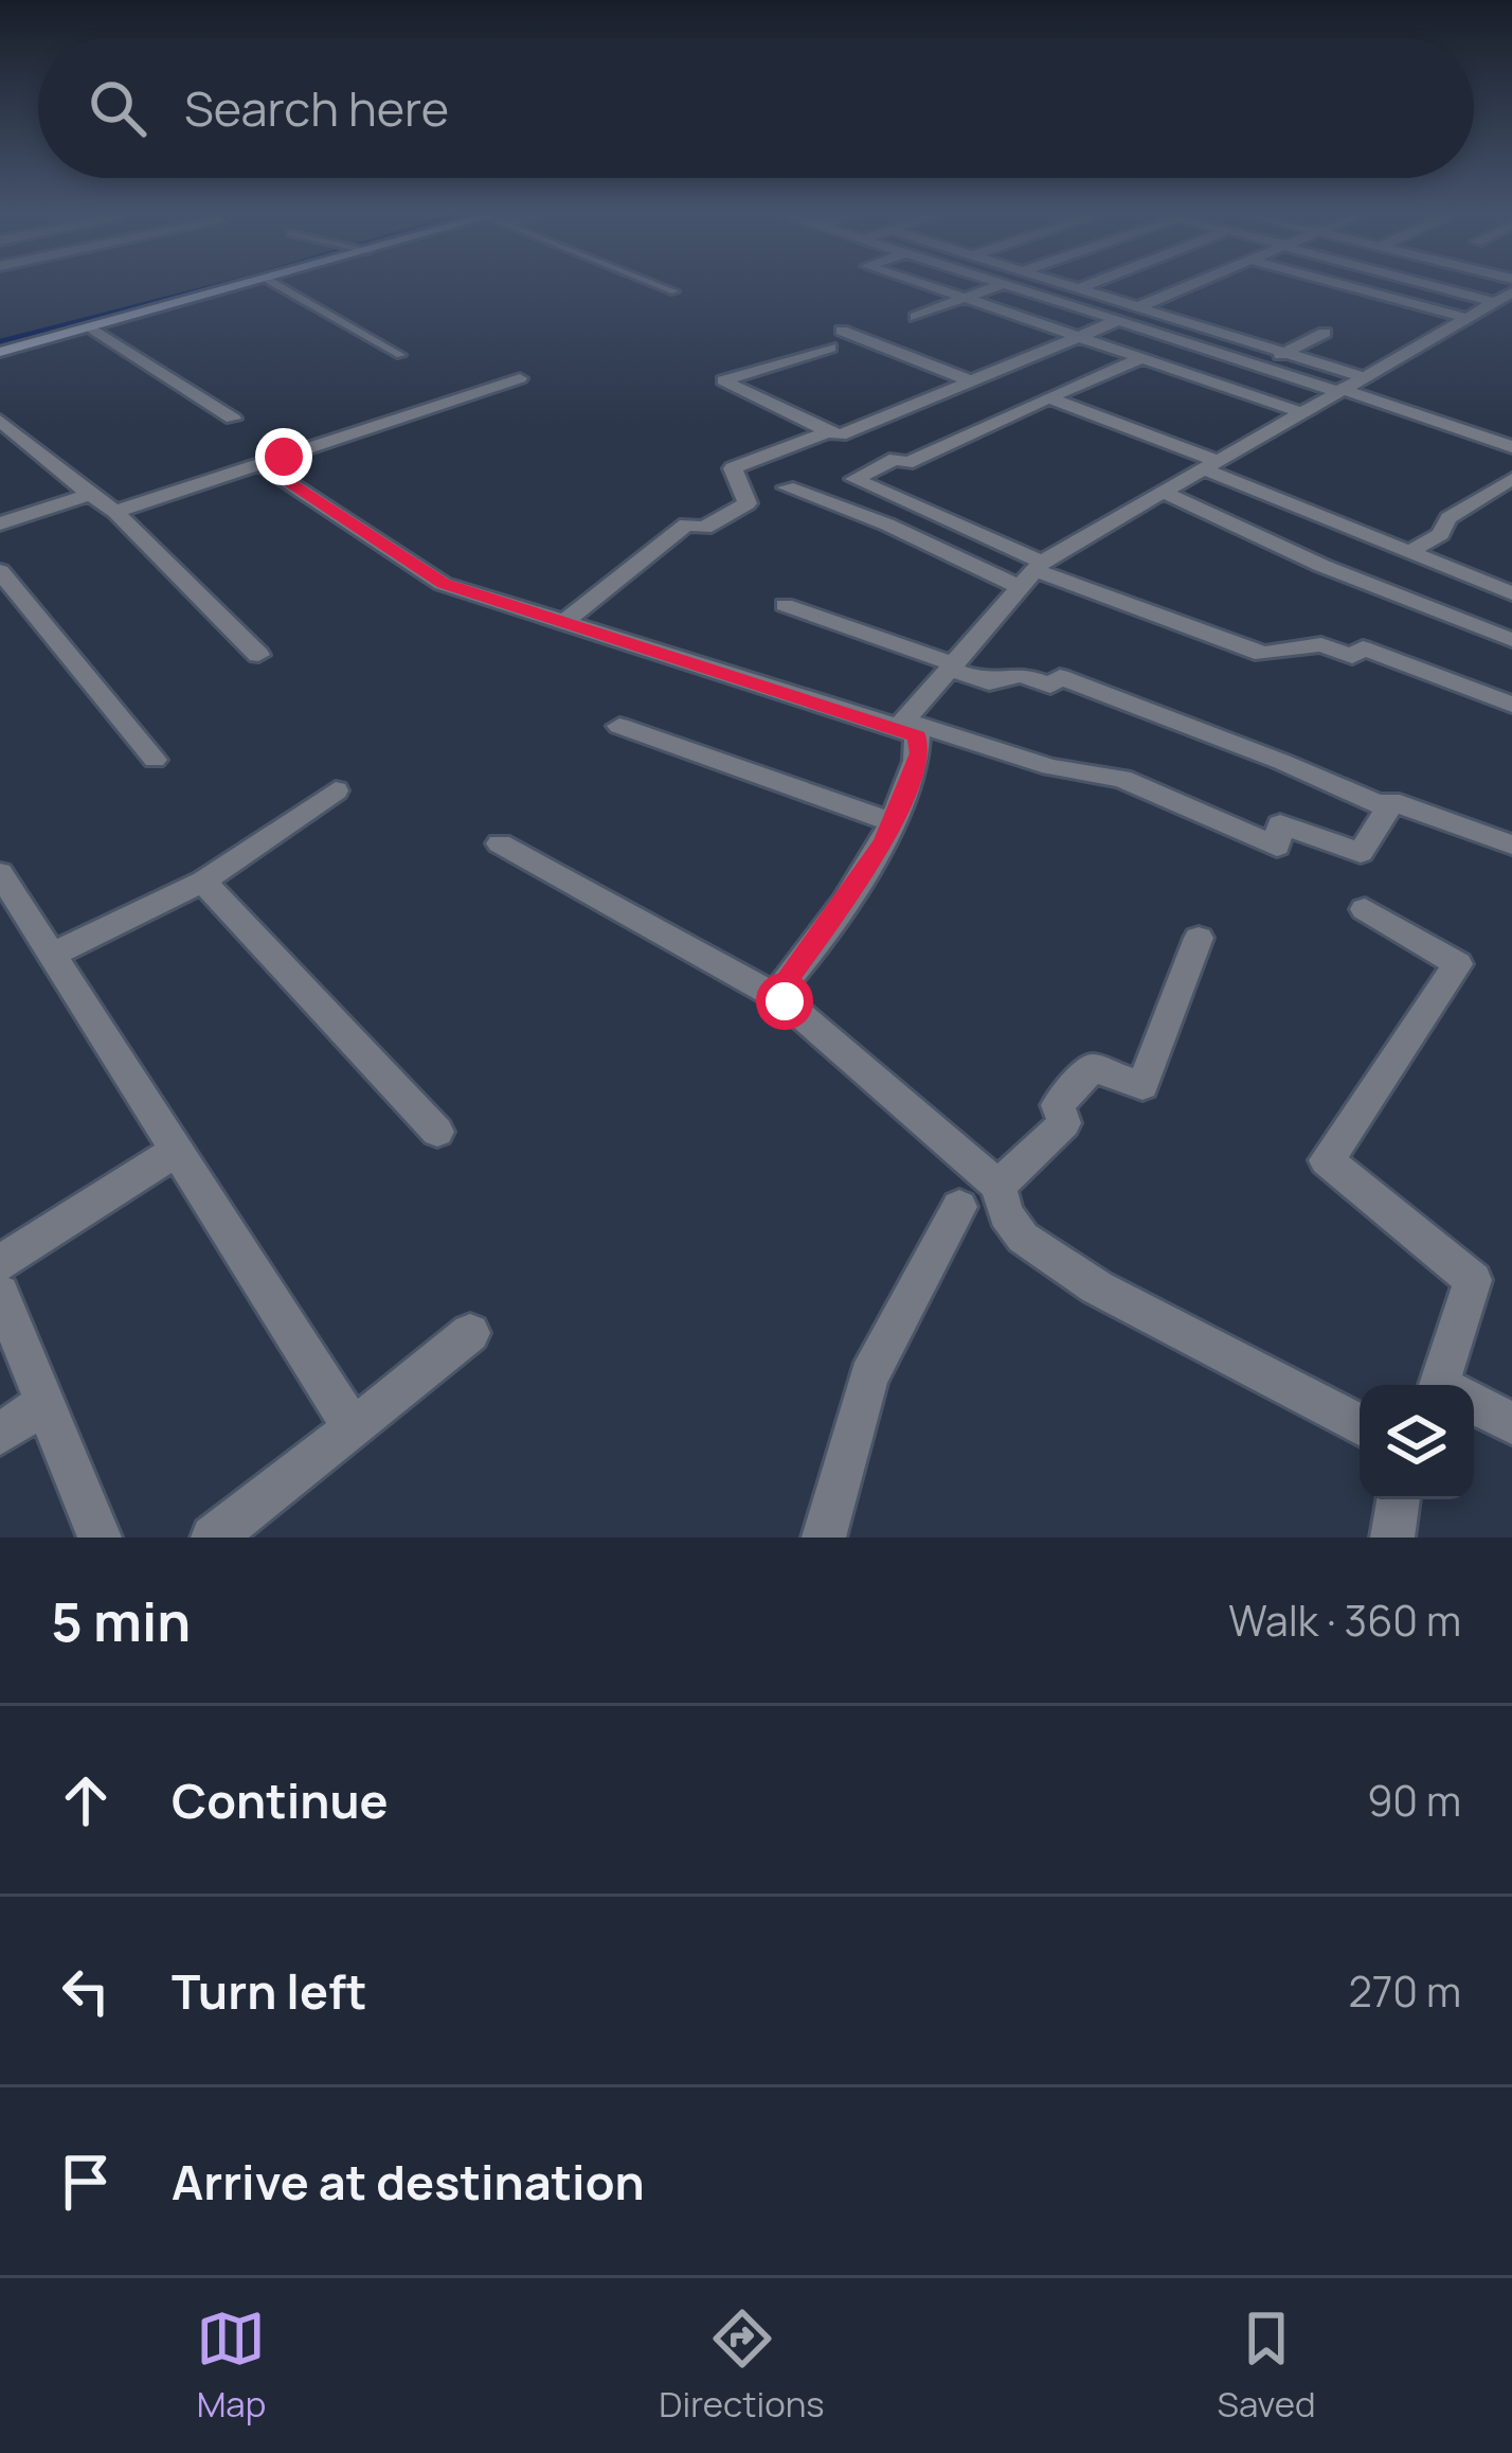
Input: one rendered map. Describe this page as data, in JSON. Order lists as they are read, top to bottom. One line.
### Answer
{"page":{"search":"Search here","heading":["5 min","Walk · 360 m"],"list":[["Continue","90 m"],["Turn left","270 m"],"Arrive at destination"],"nav":["Map","Directions","Saved"]}}
